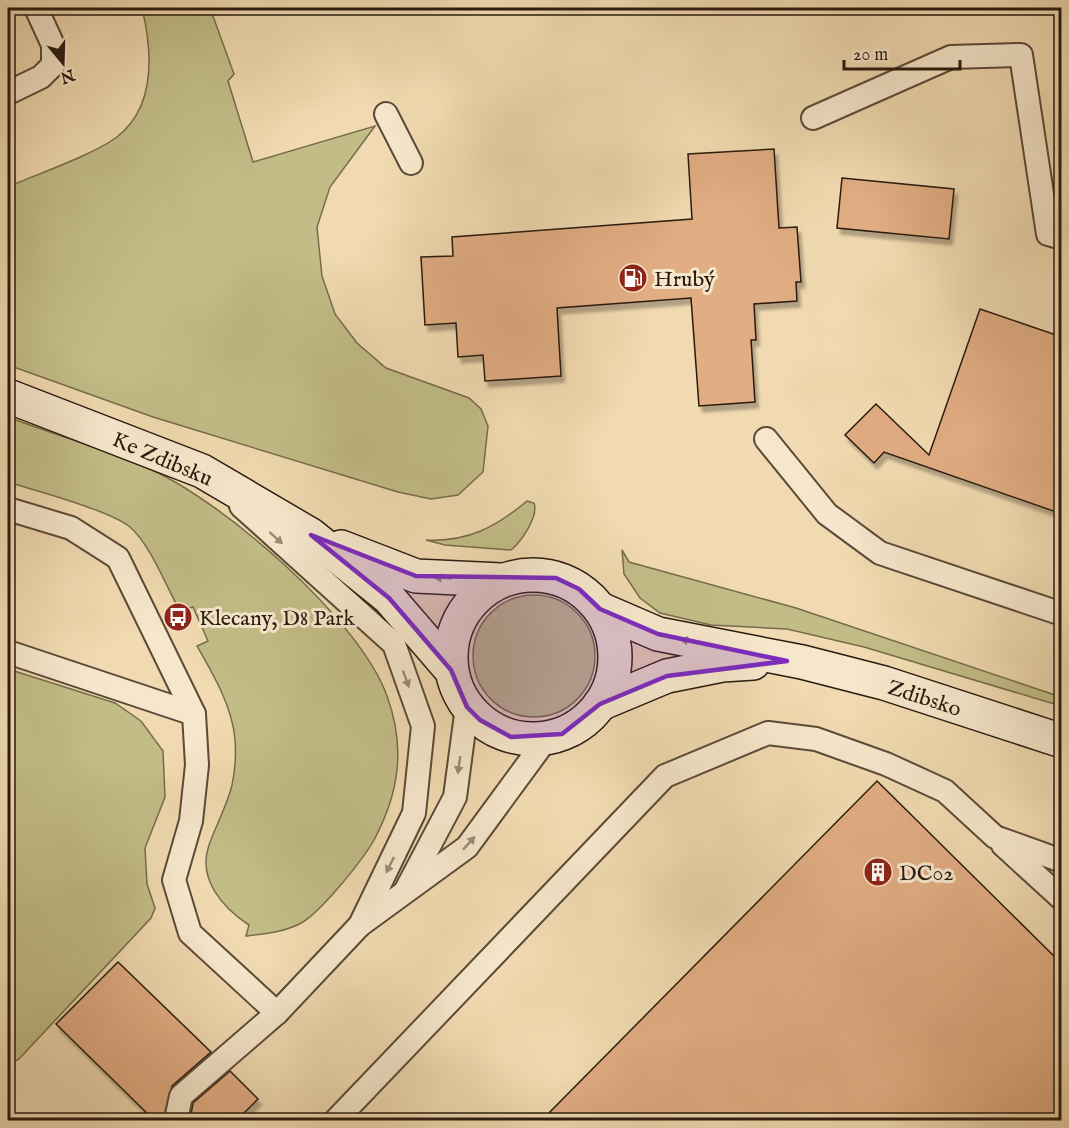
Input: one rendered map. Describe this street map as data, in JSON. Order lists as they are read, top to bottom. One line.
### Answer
{"streets":{"main road":["Ke Zdibsku","Zdibsko"]},"crossings":[["Ke Zdibsku","Zdibsko"]],"places":{"fuel station":["Hrubý"],"bus stop":["Klecany, D8 Park"],"building":["DC02"]},"scale_bar":"20 m","north":"bottom"}
